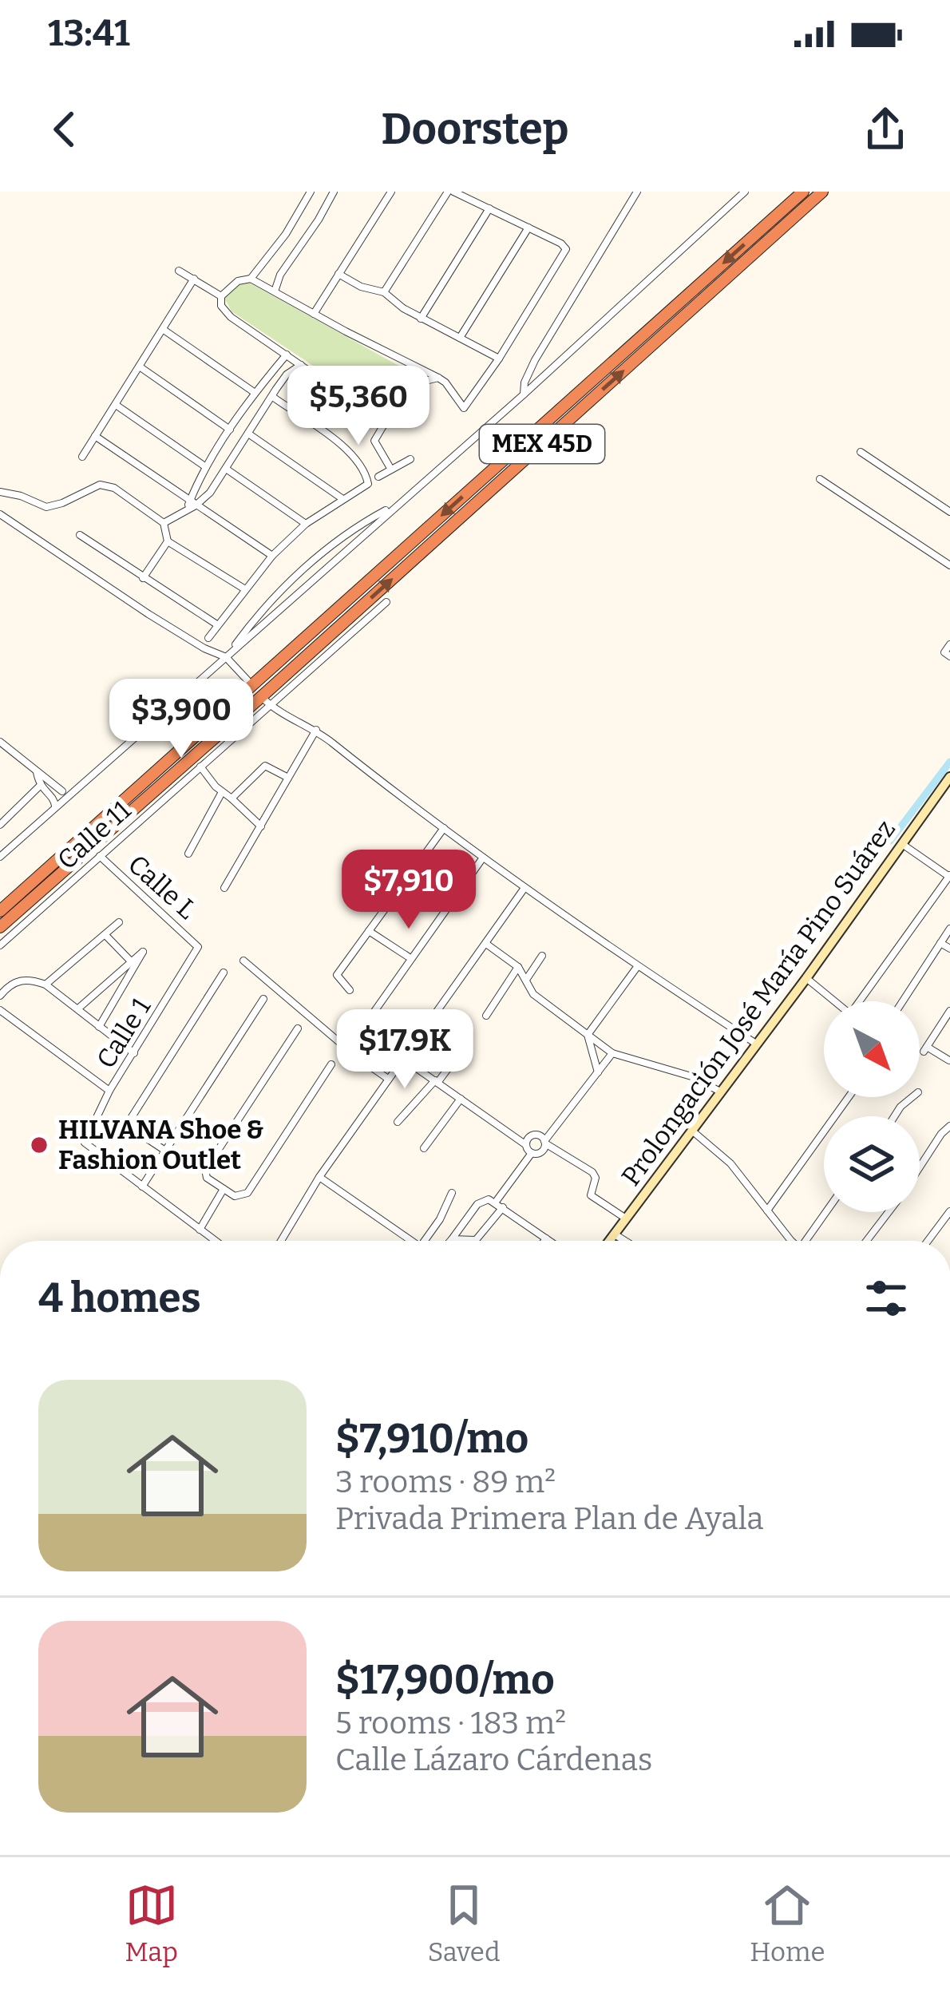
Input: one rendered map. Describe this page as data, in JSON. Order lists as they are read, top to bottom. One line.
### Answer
{"streets":{"highway":["MEX 45D"],"main road":["Prolongación José María Pino Suárez"],"street":["Calle 11","Calle L","Calle 1"]},"crossings":[["Calle 11","Calle L"],["Calle L","Calle 1"]],"places":["HILVANA Shoe & Fashion Outlet"],"north":"bottom right","page":{"status":"13:41","header":"Doorstep","price":["$5,360","$3,900","$7,910","$17.9K"],"heading":"4 homes","list":[{"name":"$7,910/mo","note":"3 rooms · 89 m² · Privada Primera Plan de Ayala"},{"name":"$17,900/mo","note":"5 rooms · 183 m² · Calle Lázaro Cárdenas"}],"tabs":["Map","Saved","Home"]}}
